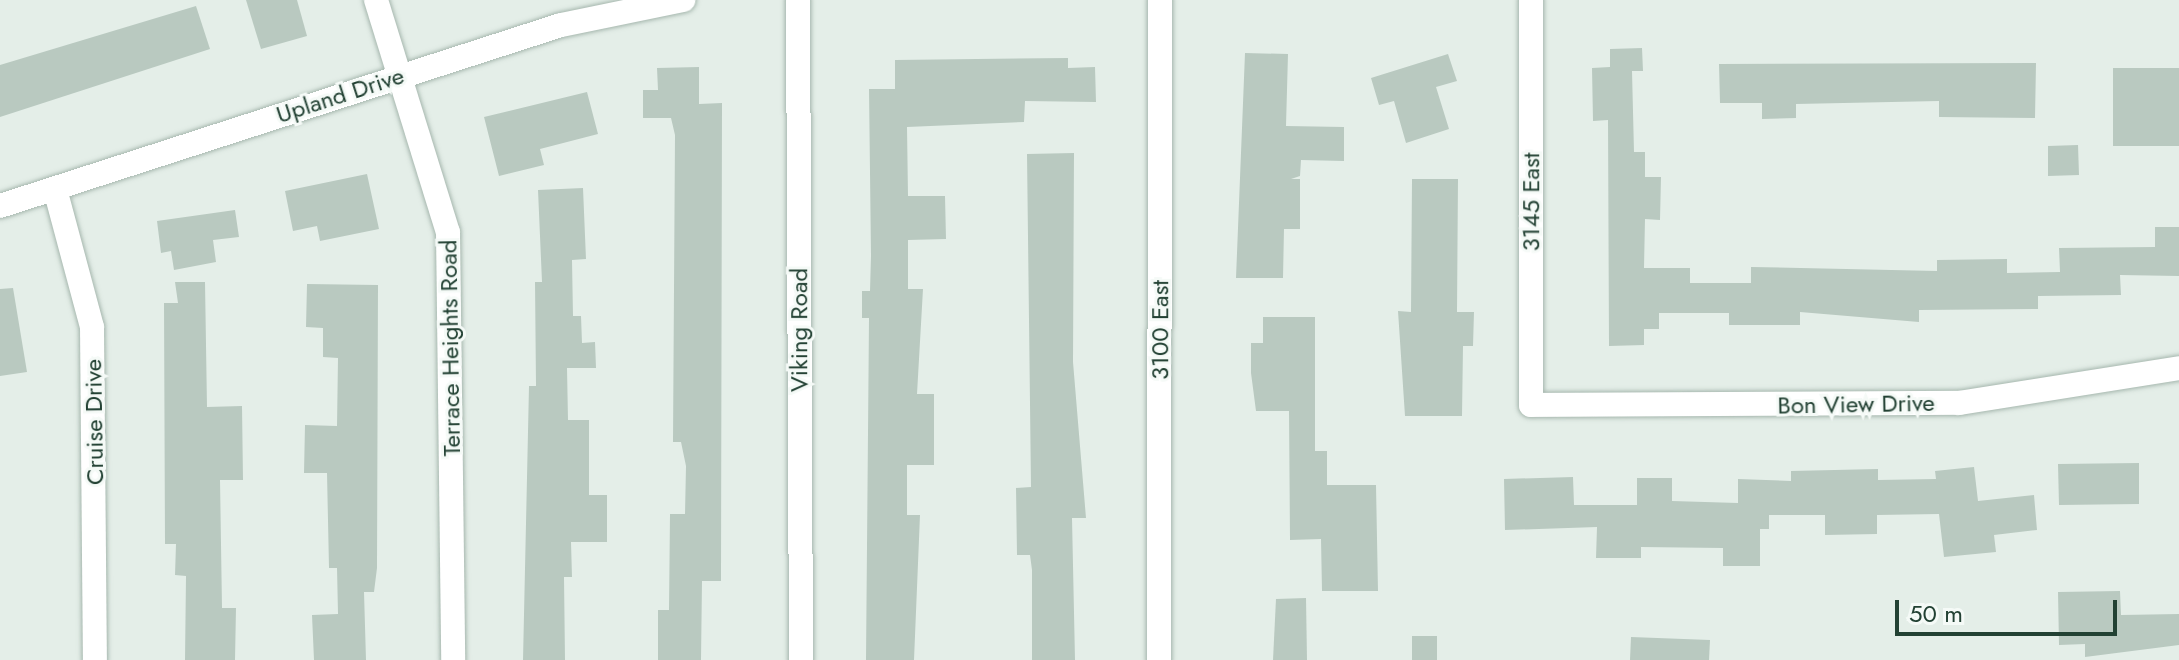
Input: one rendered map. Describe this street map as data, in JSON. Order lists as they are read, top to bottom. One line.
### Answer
{"streets":{"street":["Upland Drive","3145 East","Viking Road","3100 East","Terrace Heights Road","Bon View Drive","Cruise Drive"]},"crossings":[["Upland Drive","Terrace Heights Road"],["Upland Drive","Cruise Drive"],["3145 East","Bon View Drive"]],"scale_bar":"50 m"}
